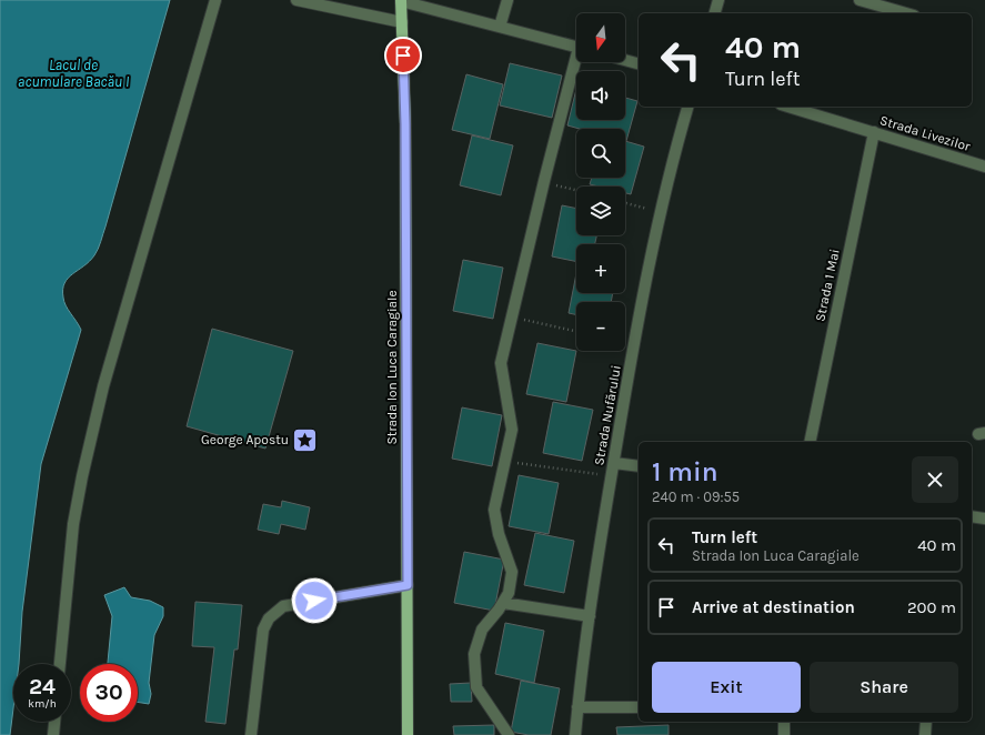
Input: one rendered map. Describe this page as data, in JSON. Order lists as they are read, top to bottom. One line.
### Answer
{"streets":{"main road":["Strada Ion Luca Caragiale"],"street":["Strada Livezilor","Strada 1 Mai","Strada Nufărului"]},"crossings":[["Strada Livezilor","Strada 1 Mai"]],"water":["Lacul de acumulare Bacău I"],"places":{"place":["George Apostu"]},"north":"bottom","page":{"map_buttons":["+","−"],"turn":["40 m","Turn left"],"heading":["1 min","240 m · 09:55"],"list":[{"name":"Turn left","note":"Strada Ion Luca Caragiale","value":"40 m"},{"name":"Arrive at destination","value":"200 m"}],"buttons":["Exit","Share"],"speed":"24 km/h","limit":"30"}}
